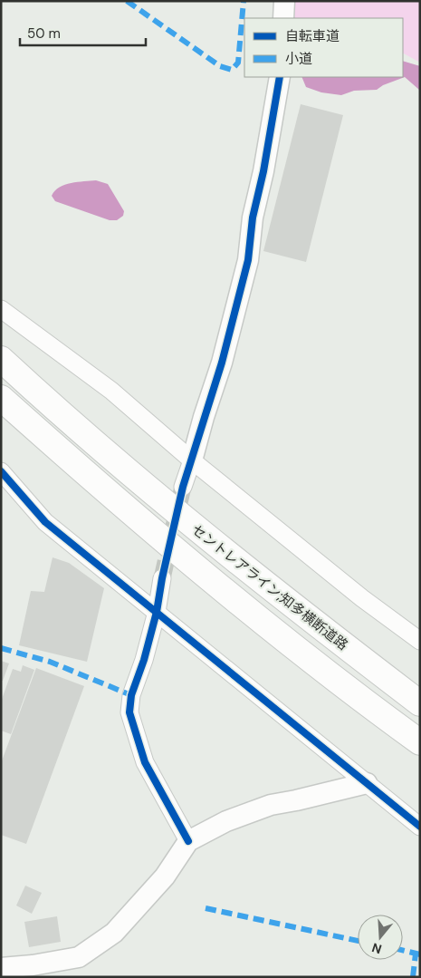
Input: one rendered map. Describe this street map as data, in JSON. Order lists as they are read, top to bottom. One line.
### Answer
{"streets":{"highway":["セントレアライン;知多横断道路"]},"legend":["自転車道","小道"],"scale_bar":"50 m","north":"bottom"}
